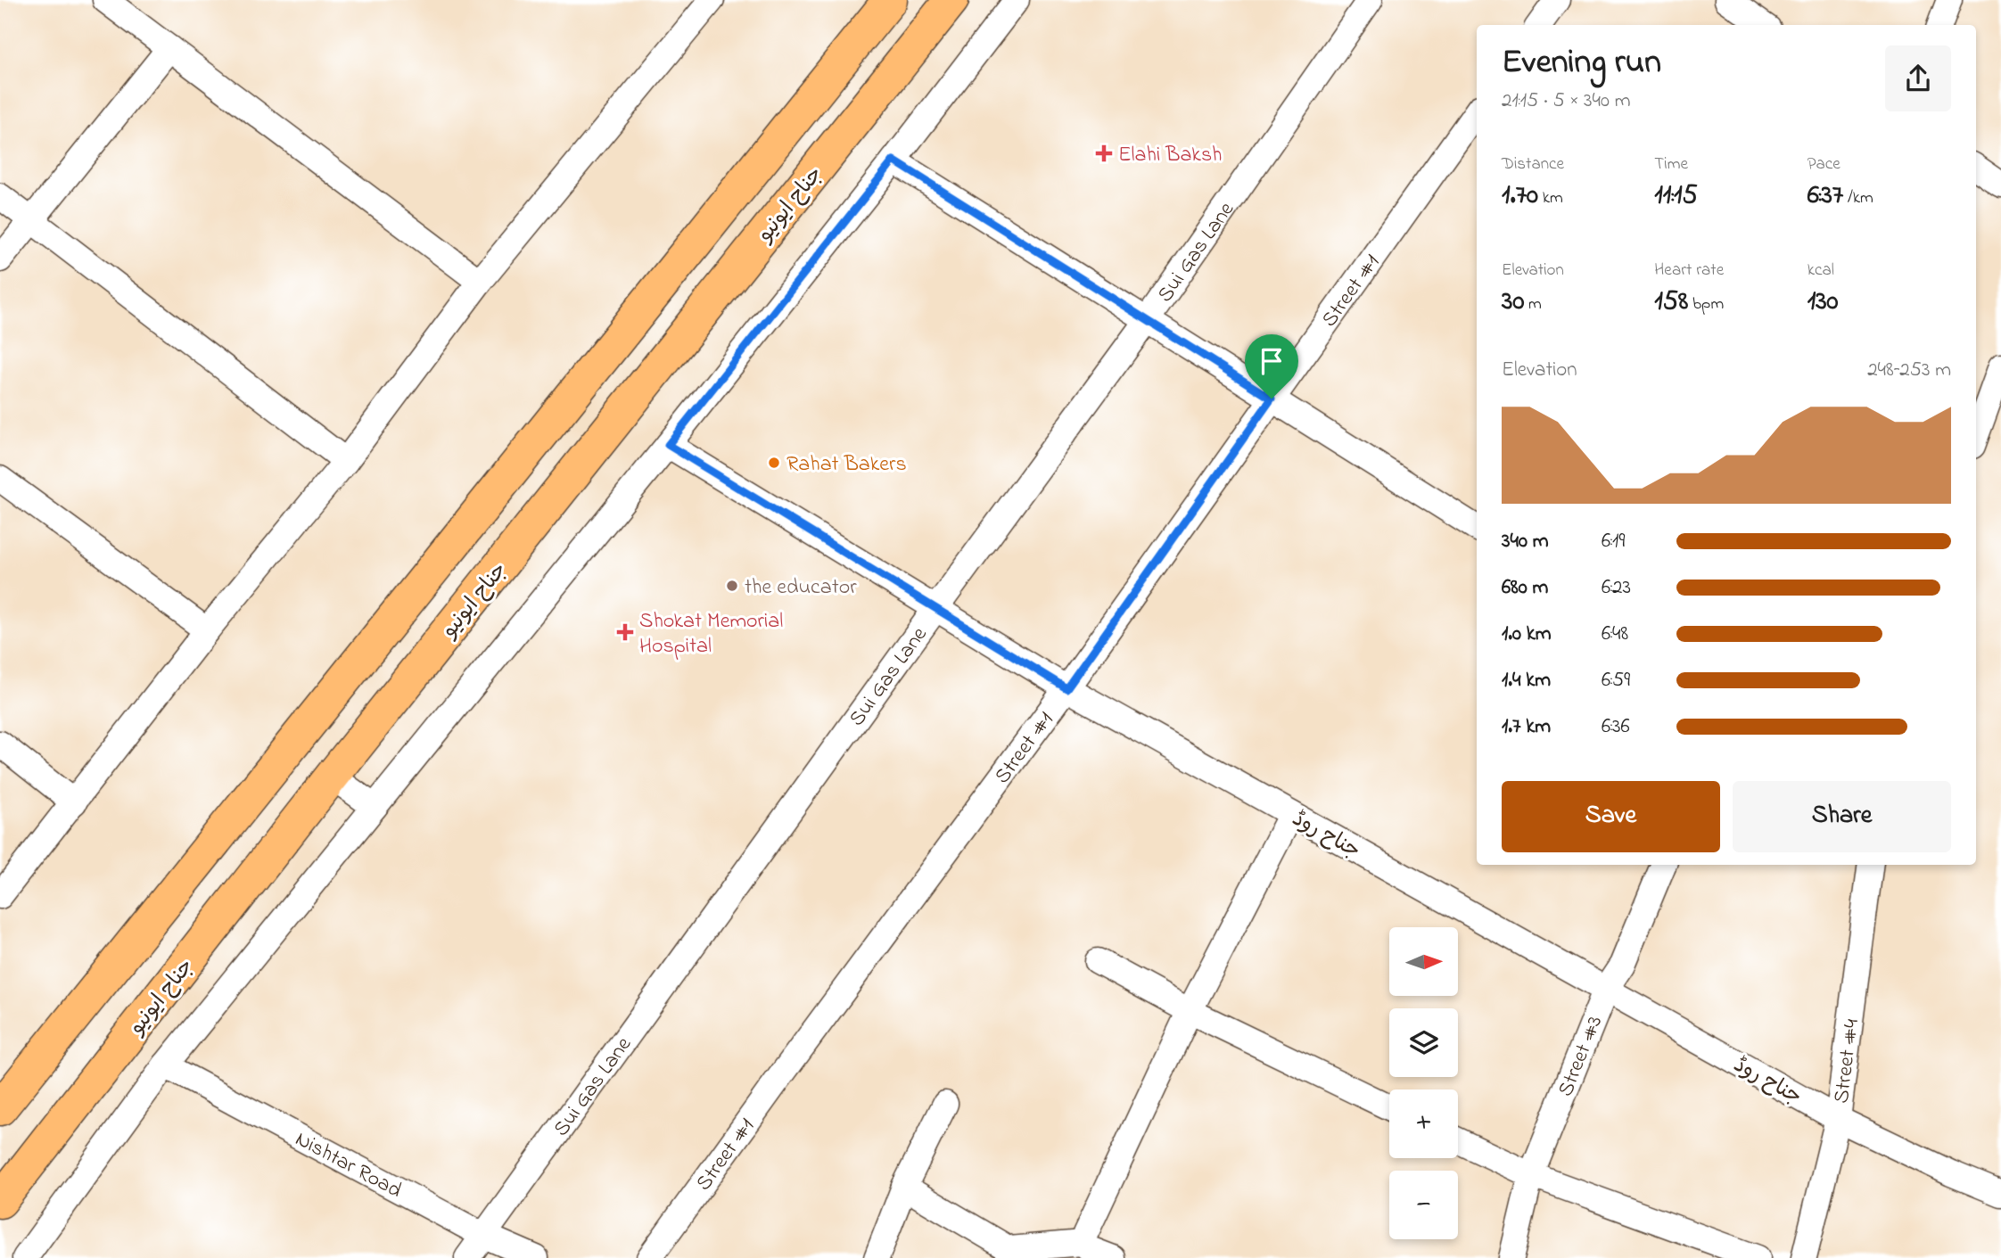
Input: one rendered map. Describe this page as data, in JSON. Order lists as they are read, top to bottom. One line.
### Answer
{"streets":{"main road":["جناح ایونیو"],"street":["Sui Gas Lane","Street #1","جناح روڈ","Street #3","Street #4","Nishtar Road"]},"crossings":[["Sui Gas Lane","جناح روڈ"],["Sui Gas Lane","Nishtar Road"],["Street #1","جناح روڈ"],["جناح روڈ","Street #3"],["جناح روڈ","Street #4"]],"places":{"health":["Elahi Baksh","Shokat Memorial Hospital"],"other":["Rahat Bakers","the educator"]},"north":"right","page":{"heading":["Evening run","21:15 · 5 × 340 m"],"stats":[["Distance","1.70 km"],["Time","11:15"],["Pace","6:37 /km"],["Elevation","30 m"],["Heart rate","158 bpm"],["kcal","130"]],"chart":["Elevation","248–253 m"],"list":[{"name":"340 m","note":"6:19"},{"name":"680 m","note":"6:23"},{"name":"1.0 km","note":"6:48"},{"name":"1.4 km","note":"6:59"},{"name":"1.7 km","note":"6:36"}],"buttons":["Save","Share"],"map_buttons":["+","−"]}}
